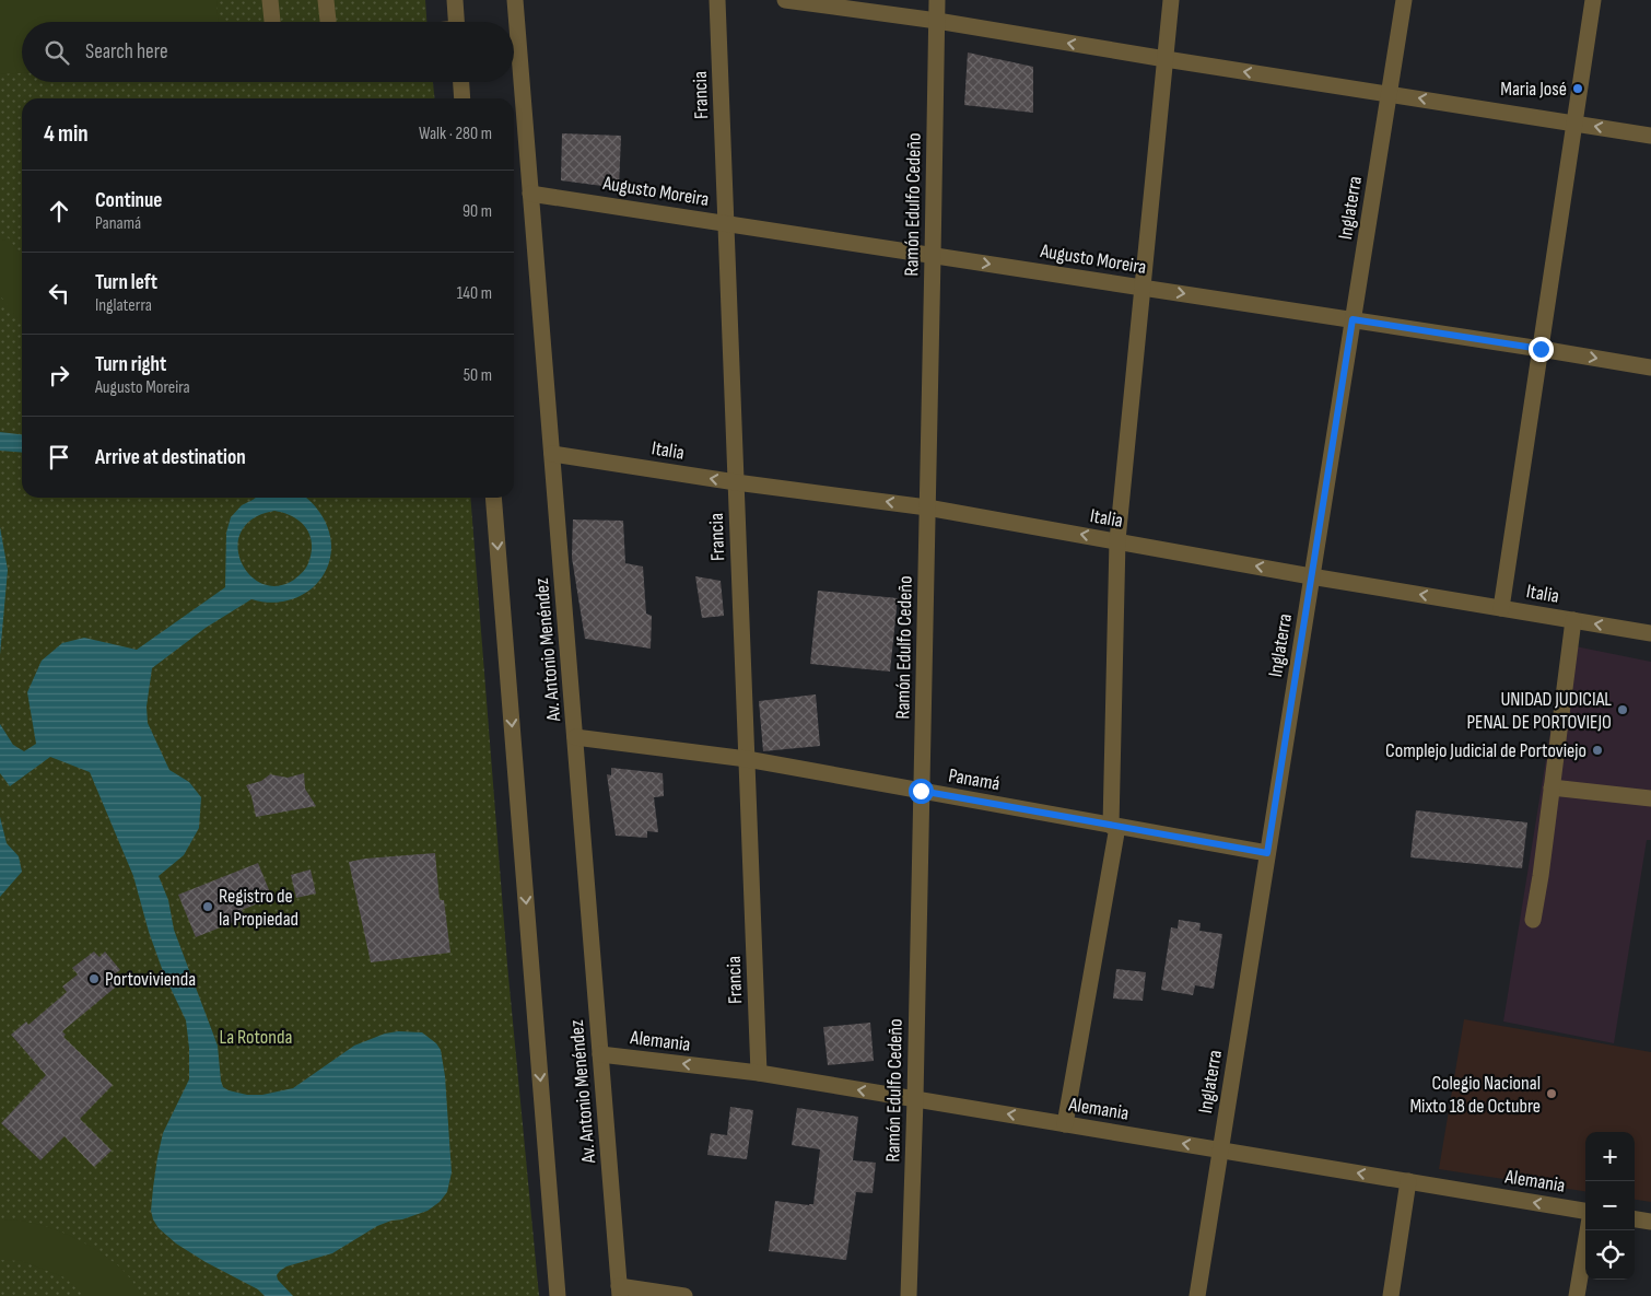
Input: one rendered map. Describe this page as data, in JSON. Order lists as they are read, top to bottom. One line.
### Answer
{"streets":{"street":["Francia","Augusto Moreira","Ramón Edulfo Cedeño","Inglaterra","Italia","Av. Antonio Menéndez","Panamá","Alemania"]},"crossings":[["Francia","Augusto Moreira"],["Francia","Italia"],["Francia","Panamá"],["Francia","Alemania"],["Augusto Moreira","Ramón Edulfo Cedeño"],["Augusto Moreira","Inglaterra"],["Augusto Moreira","Av. Antonio Menéndez"],["Ramón Edulfo Cedeño","Italia"],["Ramón Edulfo Cedeño","Panamá"],["Ramón Edulfo Cedeño","Alemania"],["Inglaterra","Italia"],["Inglaterra","Panamá"],["Inglaterra","Alemania"],["Italia","Av. Antonio Menéndez"],["Av. Antonio Menéndez","Panamá"],["Av. Antonio Menéndez","Alemania"]],"one_way":["Augusto Moreira","Italia","Alemania"],"parks":["La Rotonda"],"places":["Maria José","UNIDAD JUDICIAL PENAL DE PORTOVIEJO","Complejo Judicial de Portoviejo","Registro de la Propiedad","Portovivienda","Colegio Nacional Mixto 18 de Octubre"],"page":{"search":"Search here","heading":["4 min","Walk · 280 m"],"list":[["Continue","Panamá","90 m"],["Turn left","Inglaterra","140 m"],["Turn right","Augusto Moreira","50 m"],"Arrive at destination"],"map_buttons":["+","−"]}}
